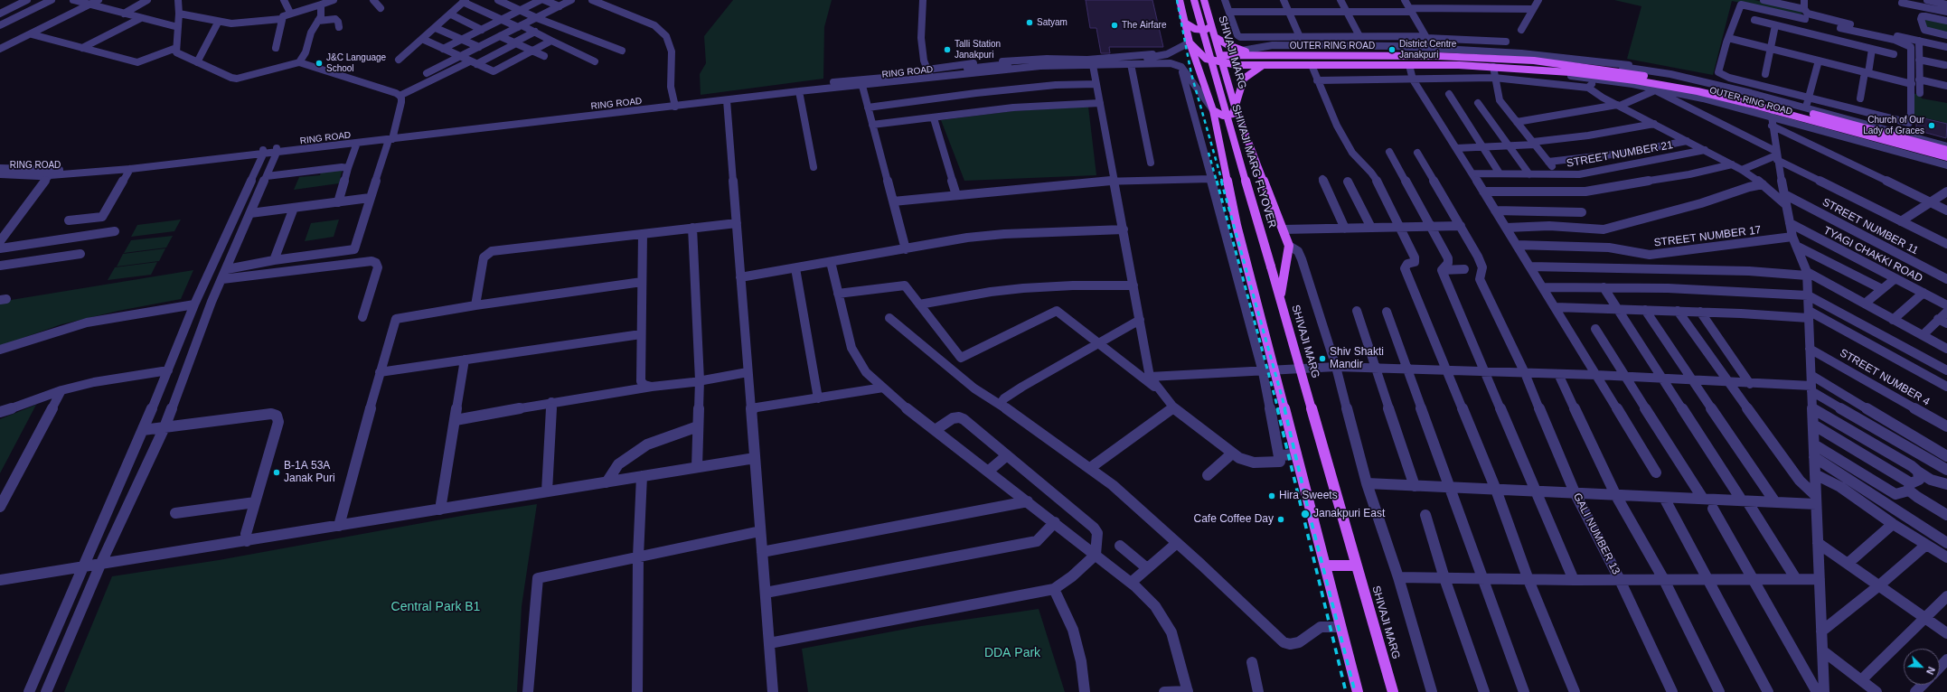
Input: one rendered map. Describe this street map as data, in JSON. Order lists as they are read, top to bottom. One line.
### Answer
{"streets":{"main road":["OUTER RING ROAD","SHIVAJI MARG","SHIVAJI MARG FLYOVER"],"street":["RING ROAD","STREET NUMBER 21","STREET NUMBER 11","STREET NUMBER 17","TYAGI CHAKKI ROAD","STREET NUMBER 4","GALI NUMBER 13"]},"crossings":[["OUTER RING ROAD","SHIVAJI MARG"],["OUTER RING ROAD","RING ROAD"],["SHIVAJI MARG","SHIVAJI MARG FLYOVER"]],"parks":["Central Park B1","DDA Park"],"places":["Satyam","The Airfare","Talli Station Janakpuri","District Centre Janakpuri","J&C Language School","Church of Our Lady of Graces","Shiv Shakti Mandir","B-1A 53A Janak Puri","Hira Sweets","Janakpuri East","Cafe Coffee Day"],"north":"bottom right"}
